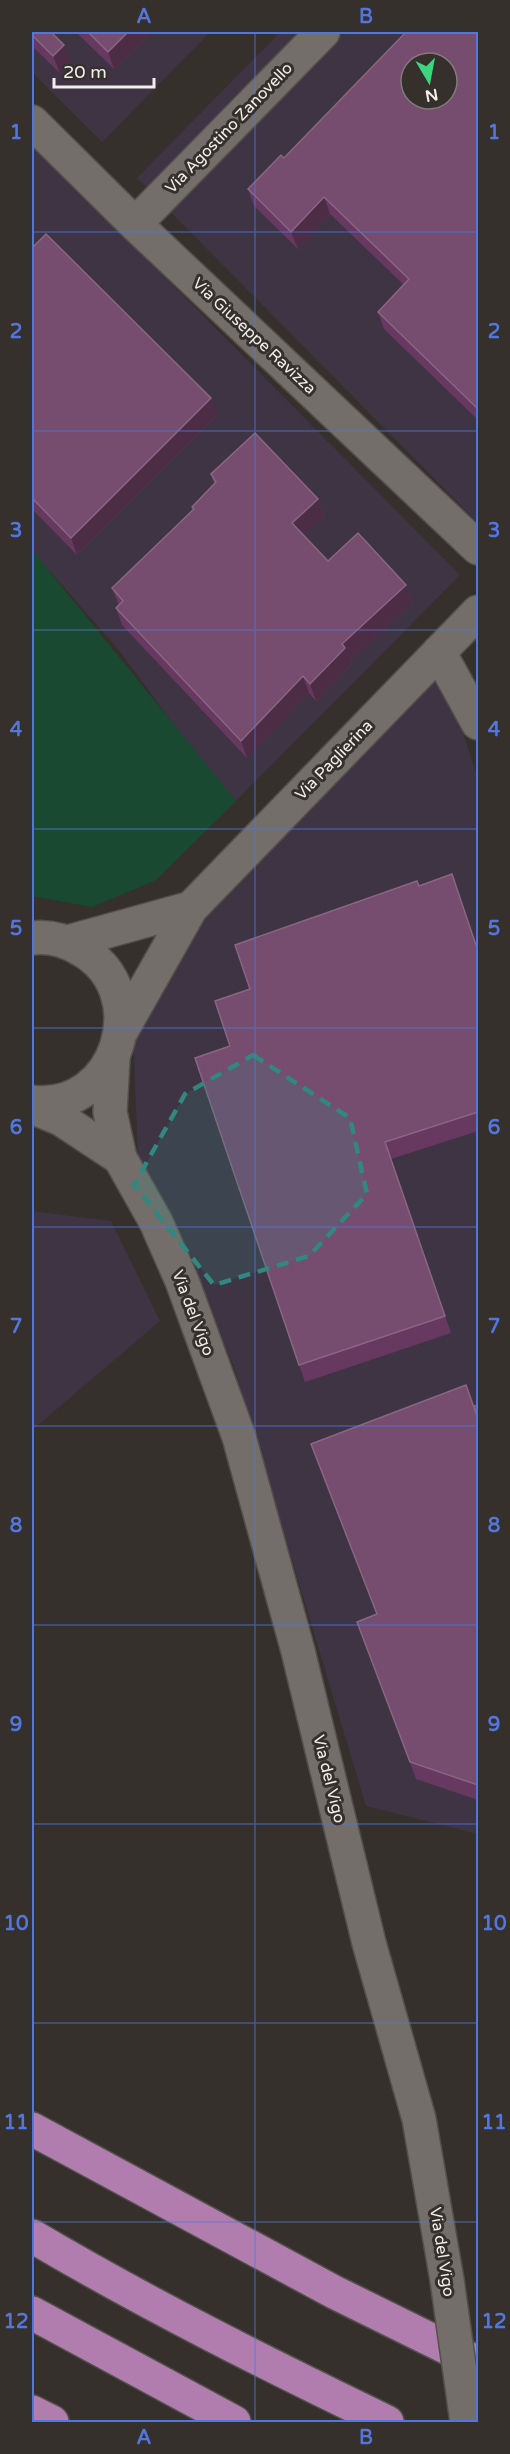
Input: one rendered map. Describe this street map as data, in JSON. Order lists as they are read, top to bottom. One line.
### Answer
{"streets":{"street":["Via Agostino Zanovello","Via Giuseppe Ravizza","Via Paglierina","Via del Vigo"]},"crossings":[["Via Agostino Zanovello","Via Giuseppe Ravizza"],["Via Paglierina","Via del Vigo"]],"scale_bar":"20 m","north":"bottom","grid":{"columns":["A","B"],"rows":["1","2","3","4","5","6","7","8","9","10","11","12"]}}
